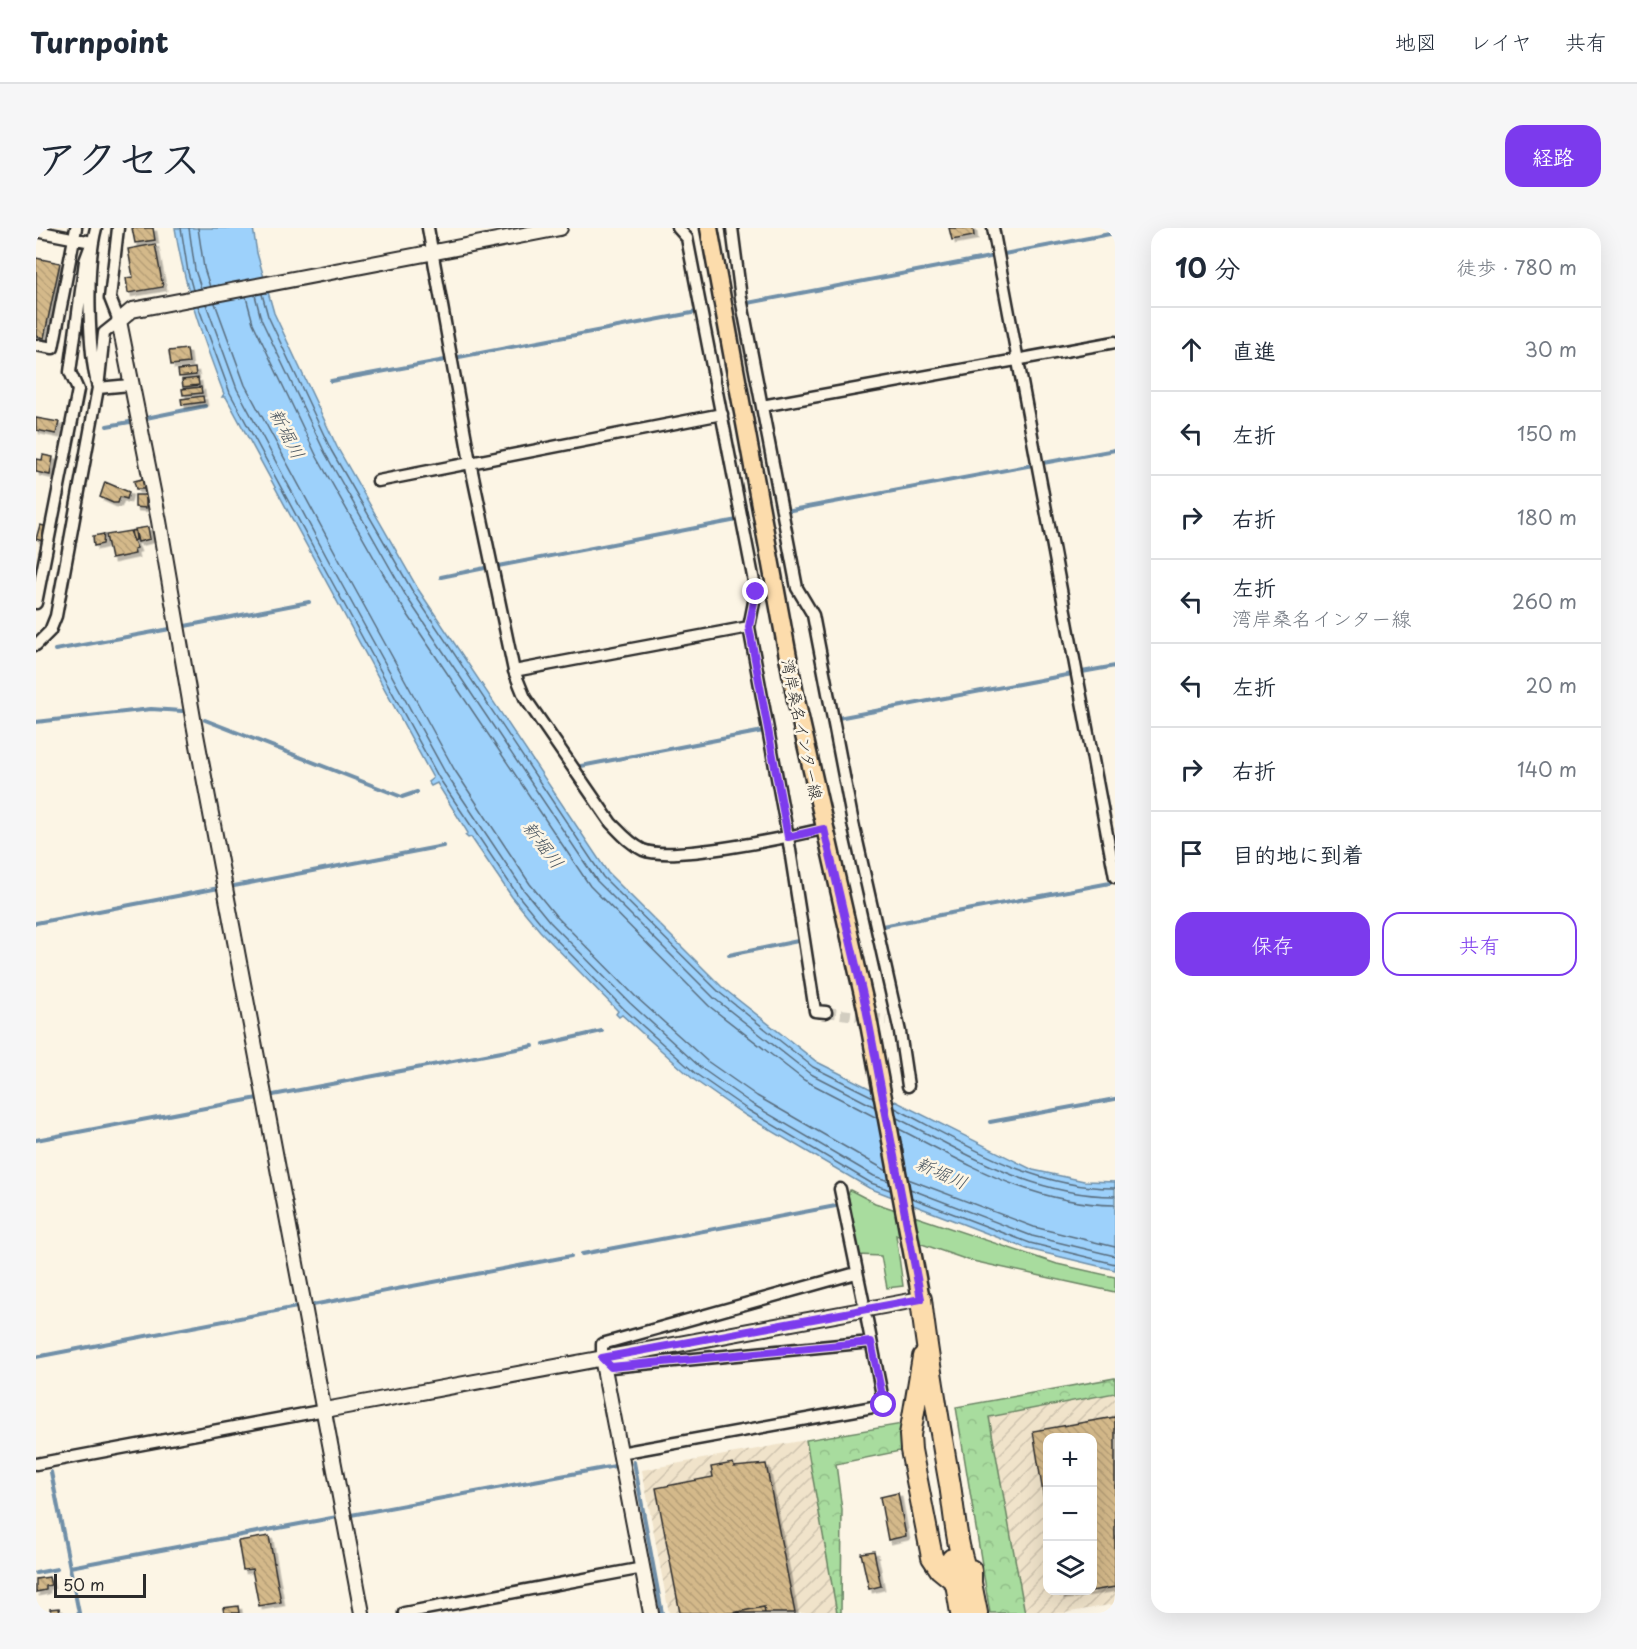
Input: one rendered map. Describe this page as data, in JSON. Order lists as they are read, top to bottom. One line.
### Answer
{"streets":{"main road":["湾岸桑名インター線"]},"water":["新堀川"],"scale_bar":"50 m","page":{"header":"Turnpoint","nav":["地図","レイヤ","共有"],"title":"アクセス","buttons":["経路",["保存","共有"]],"heading":["10 分","徒歩 · 780 m"],"list":[["直進","30 m"],["左折","150 m"],["右折","180 m"],["左折","湾岸桑名インター線","260 m"],["左折","20 m"],["右折","140 m"],"目的地に到着"],"map_buttons":["+","−"],"scale":"50 m"}}
